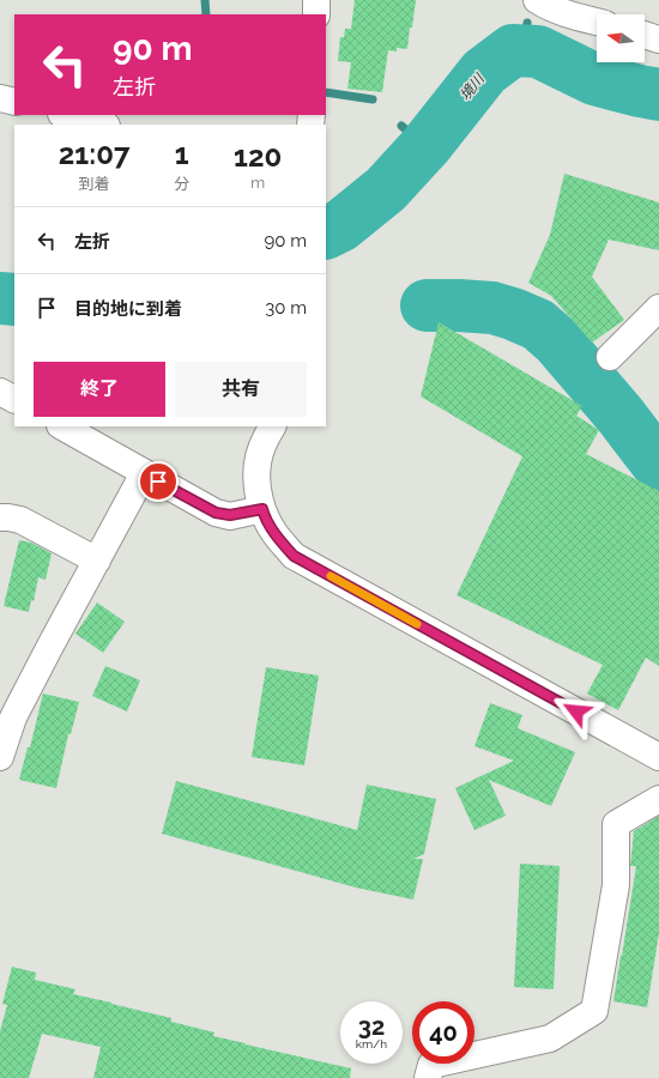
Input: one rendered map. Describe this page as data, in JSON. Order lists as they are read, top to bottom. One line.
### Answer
{"water":["境川"],"north":"left","page":{"turn":["90 m","左折"],"eta":["21:07","到着","1","分","120","m"],"list":[{"name":"左折","value":"90 m"},{"name":"目的地に到着","value":"30 m"}],"buttons":["終了","共有"],"speed":"32 km/h","limit":"40"}}
